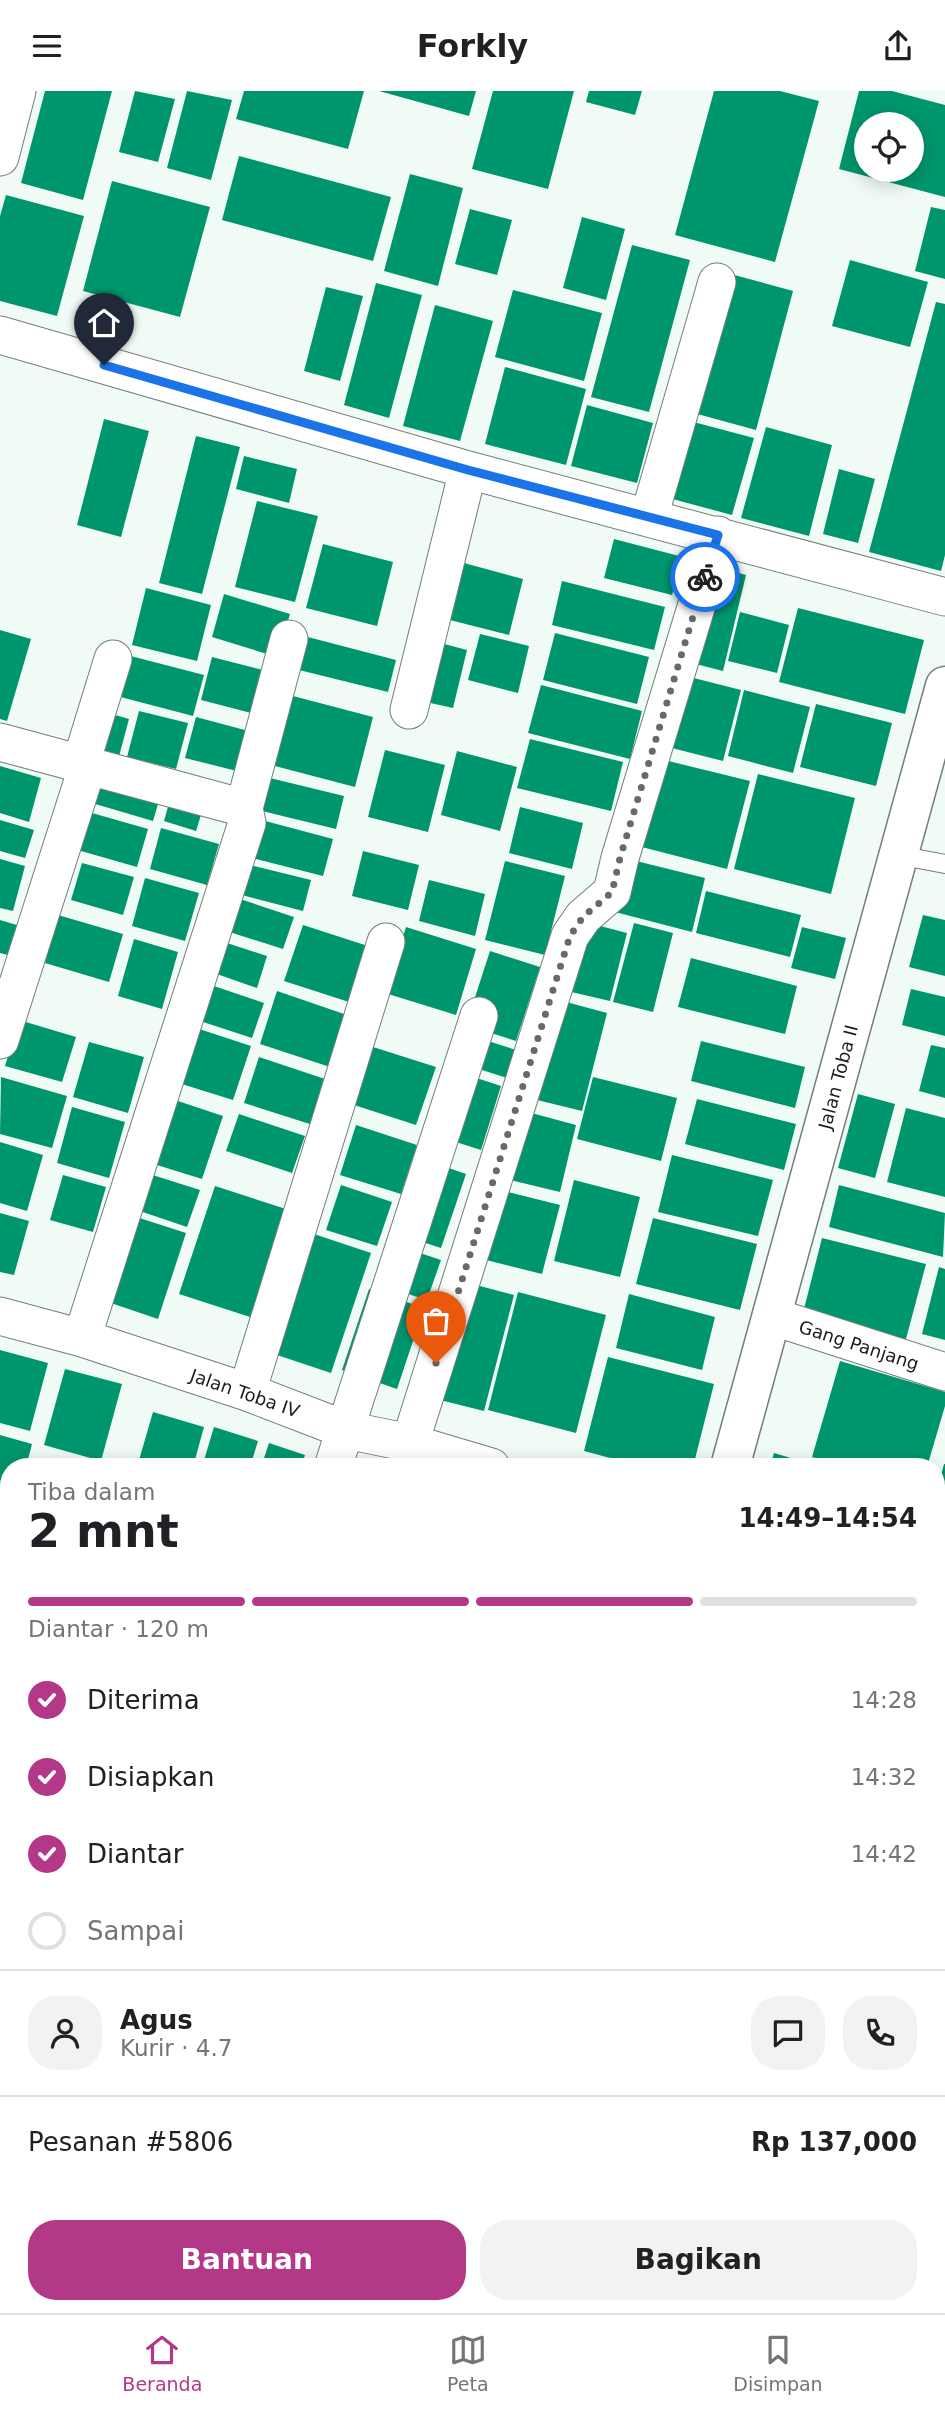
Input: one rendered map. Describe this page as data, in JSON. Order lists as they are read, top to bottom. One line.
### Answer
{"streets":{"street":["Jalan Toba II","Gang Panjang","Jalan Toba IV"]},"crossings":[["Jalan Toba II","Gang Panjang"]],"page":{"header":"Forkly","heading":["2 mnt","Tiba dalam","14:49–14:54"],"panel":["Agus","Kurir · 4.7","Pesanan #5806","Rp 137,000"],"bar":"Diantar · 120 m","list":[["Diterima","14:28"],["Disiapkan","14:32"],["Diantar","14:42"],"Sampai"],"buttons":["Bantuan","Bagikan"],"tabs":["Beranda","Peta","Disimpan"]}}
